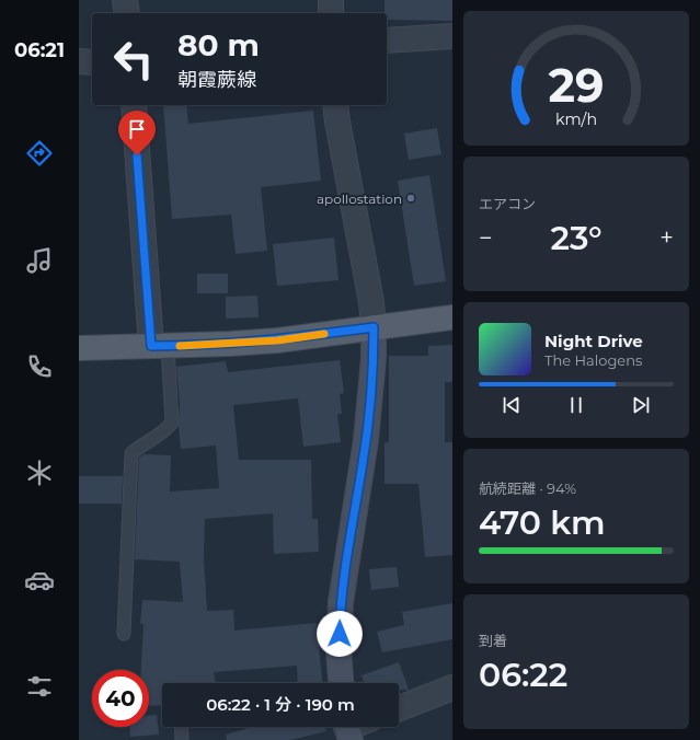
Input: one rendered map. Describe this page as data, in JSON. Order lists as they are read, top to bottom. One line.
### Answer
{"places":["apollostation"],"page":{"tabs":"06:21","turn":["80 m","朝霞蕨線"],"tile":["エアコン",["航続距離 · 94%","470 km"],["到着","06:22"]],"heat":["−","23°","+"],"song":["Night Drive","The Halogens"],"limit":"40","trip":"06:22 · 1 分 · 190 m","gauge":["29","km/h"]}}
